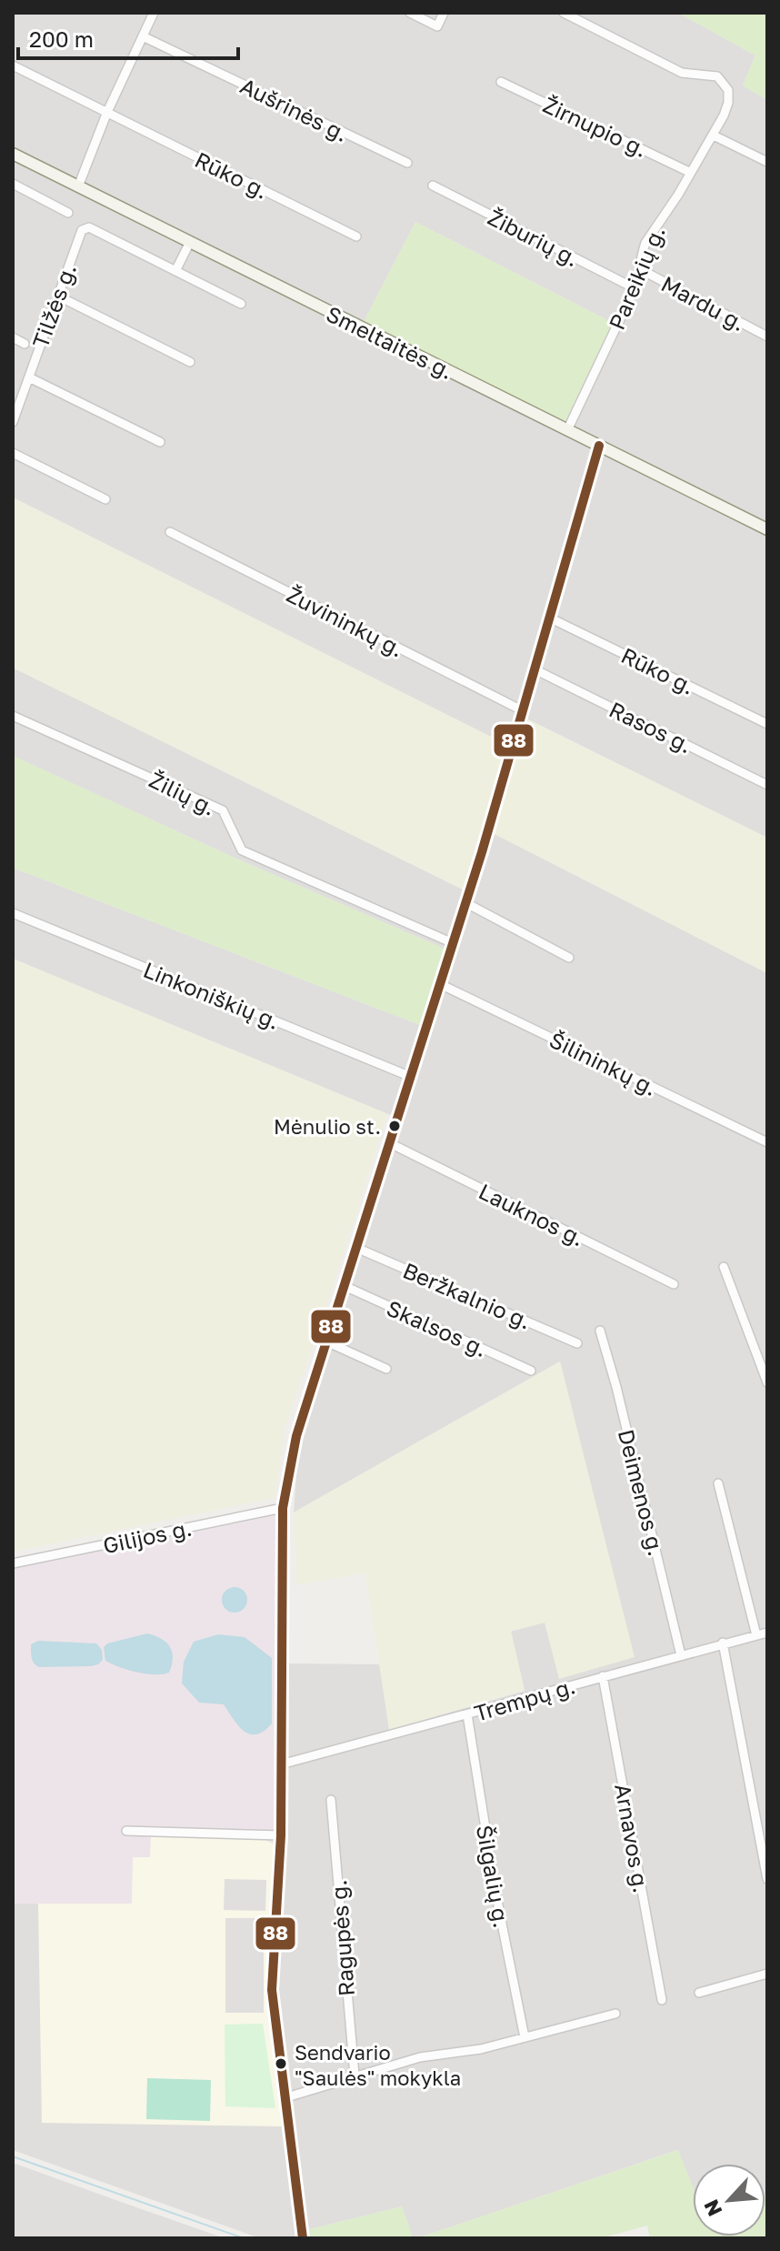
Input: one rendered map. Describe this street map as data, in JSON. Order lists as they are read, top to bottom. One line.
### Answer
{"streets":{"main road":["Smeltaitės g."],"street":["Aušrinės g.","Žirnupio g.","Rūko g.","Žiburių g.","Pareikių g.","Mardu g.","Tilžės g.","Žuvininkų g.","Rasos g.","Žilių g.","Linkoniškių g.","Šilininkų g.","Lauknos g.","Beržkalnio g.","Skalsos g.","Deimenos g.","Gilijos g.","Trempų g.","Arnavos g.","Šilgalių g.","Ragupės g."]},"crossings":[["Žirnupio g.","Pareikių g."],["Žiburių g.","Pareikių g."],["Pareikių g.","Mardu g."],["Pareikių g.","Smeltaitės g."],["Deimenos g.","Trempų g."],["Trempų g.","Arnavos g."],["Trempų g.","Šilgalių g."]],"places":["Mėnulio st.","Sendvario \"Saulės\" mokykla"],"lines":["transit line 88"],"scale_bar":"200 m","north":"bottom left"}
